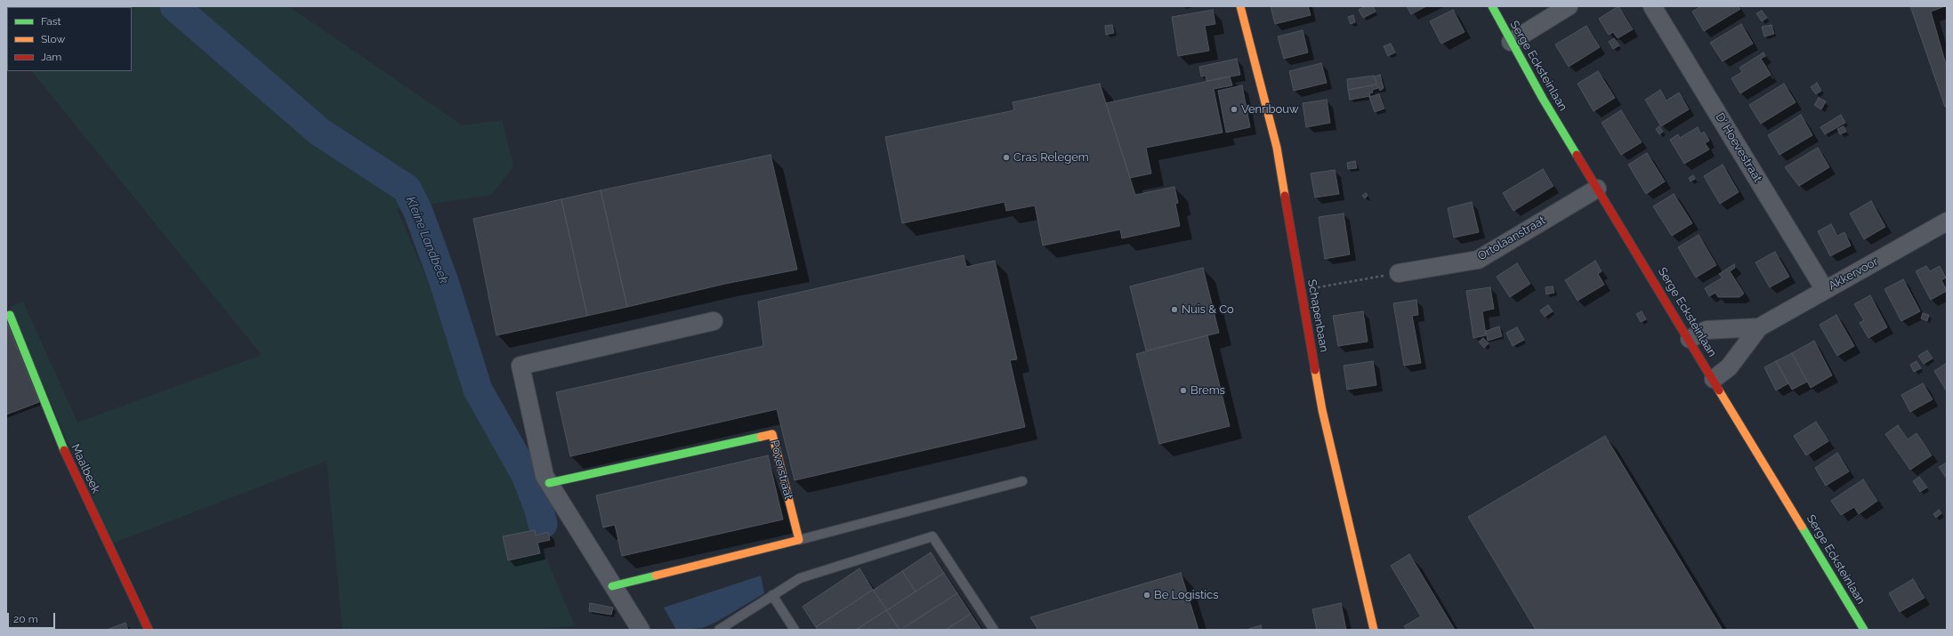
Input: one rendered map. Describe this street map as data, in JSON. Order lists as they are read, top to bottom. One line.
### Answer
{"streets":{"street":["Serge Ecksteinlaan","D' Hoevestraat","Ortolaanstraat","Akkervoor","Schapenbaan","Maalbeek","Poverstraat"]},"crossings":[["Serge Ecksteinlaan","Ortolaanstraat"],["Serge Ecksteinlaan","Akkervoor"],["D' Hoevestraat","Akkervoor"]],"water":["Kleine Landbeek"],"places":["Venribouw","Cras Relegem","Nuis & Co","Brems","Be Logistics"],"legend":["Fast","Slow","Jam"],"scale_bar":"20 m"}
